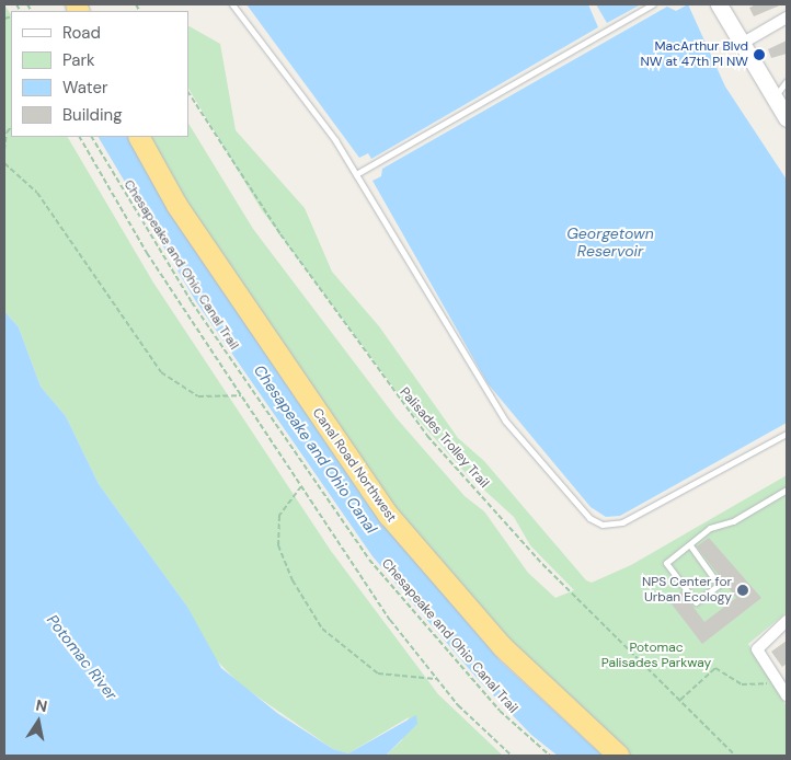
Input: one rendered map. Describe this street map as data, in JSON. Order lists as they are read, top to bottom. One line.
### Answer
{"streets":{"highway":["Canal Road Northwest"],"path":["Chesapeake and Ohio Canal Trail","Palisades Trolley Trail"]},"water":["Georgetown Reservoir","Chesapeake and Ohio Canal","Potomac River"],"parks":["Potomac Palisades Parkway"],"places":["MacArthur Blvd NW at 47th Pl NW","NPS Center for Urban Ecology"],"legend":["Road","Park","Water","Building"],"north":"top"}
